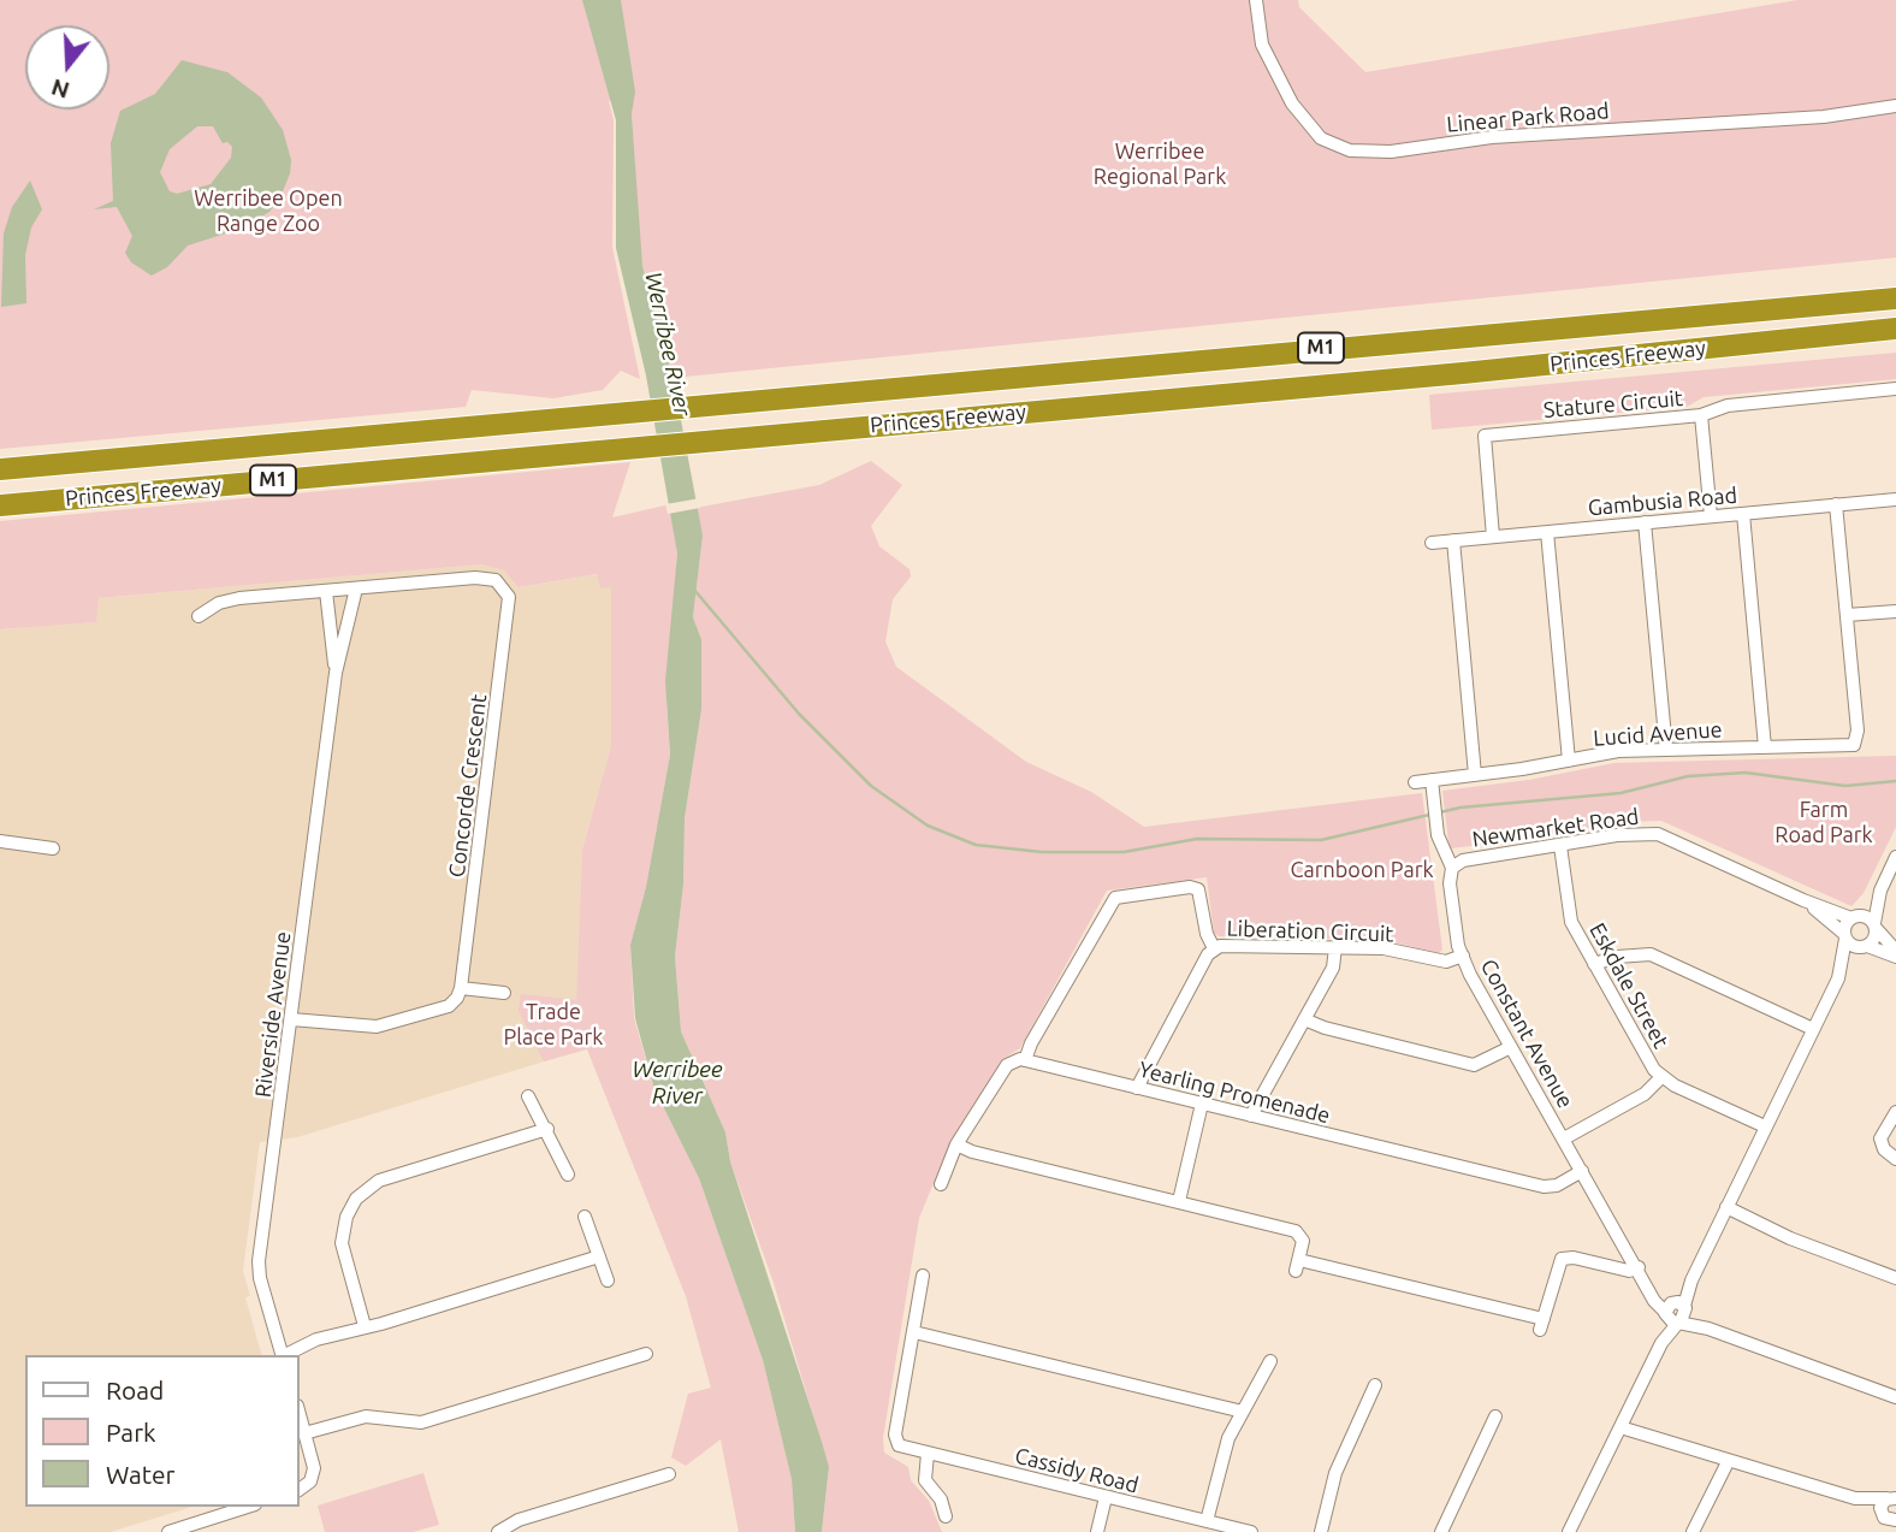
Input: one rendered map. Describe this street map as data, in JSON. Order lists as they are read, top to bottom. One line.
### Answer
{"streets":{"highway":["M1","Princes Freeway"],"street":["Linear Park Road","Stature Circuit","Gambusia Road","Lucid Avenue","Concorde Crescent","Newmarket Road","Liberation Circuit","Eskdale Street","Riverside Avenue","Constant Avenue","Yearling Promenade","Cassidy Road"]},"crossings":[["Stature Circuit","Gambusia Road"],["Lucid Avenue","Constant Avenue"],["Concorde Crescent","Riverside Avenue"],["Newmarket Road","Eskdale Street"],["Newmarket Road","Constant Avenue"],["Liberation Circuit","Constant Avenue"],["Liberation Circuit","Yearling Promenade"],["Constant Avenue","Yearling Promenade"]],"water":["Werribee River"],"parks":["Werribee Regional Park","Werribee Open Range Zoo","Farm Road Park","Carnboon Park","Trade Place Park"],"legend":["Road","Park","Water"],"north":"bottom"}
